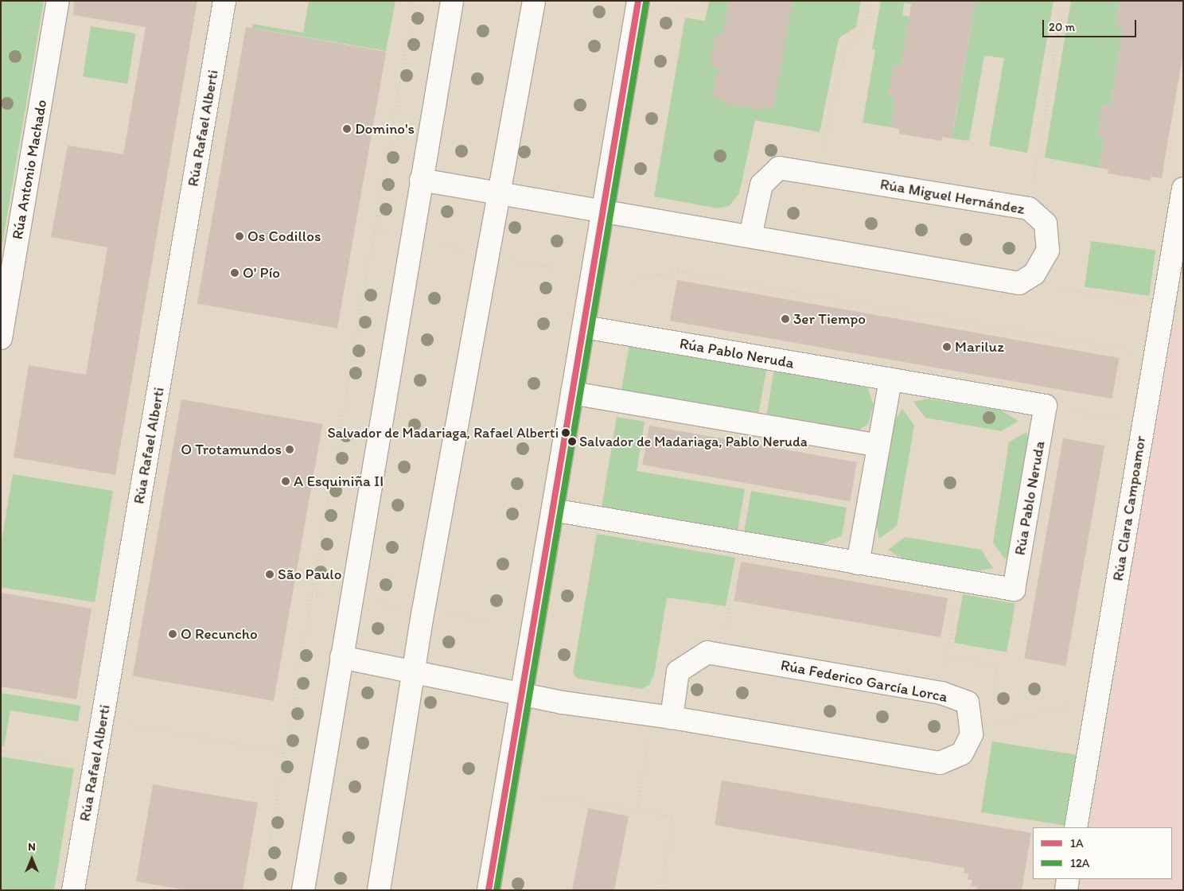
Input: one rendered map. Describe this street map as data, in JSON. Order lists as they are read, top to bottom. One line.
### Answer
{"streets":{"main road":["Rúa Rafael Alberti","Rúa Antonio Machado","Rúa Miguel Hernández","Rúa Pablo Neruda","Rúa Clara Campoamor","Rúa Federico García Lorca"]},"places":["Domino's","Os Codillos","O' Pío","3er Tiempo","Mariluz","Salvador de Madariaga, Rafael Alberti","Salvador de Madariaga, Pablo Neruda","O Trotamundos","A Esquiniña II","São Paulo","O Recuncho"],"lines":["transit line 1A","transit line 12A"],"legend":["1A","12A"],"scale_bar":"20 m","north":"top"}
